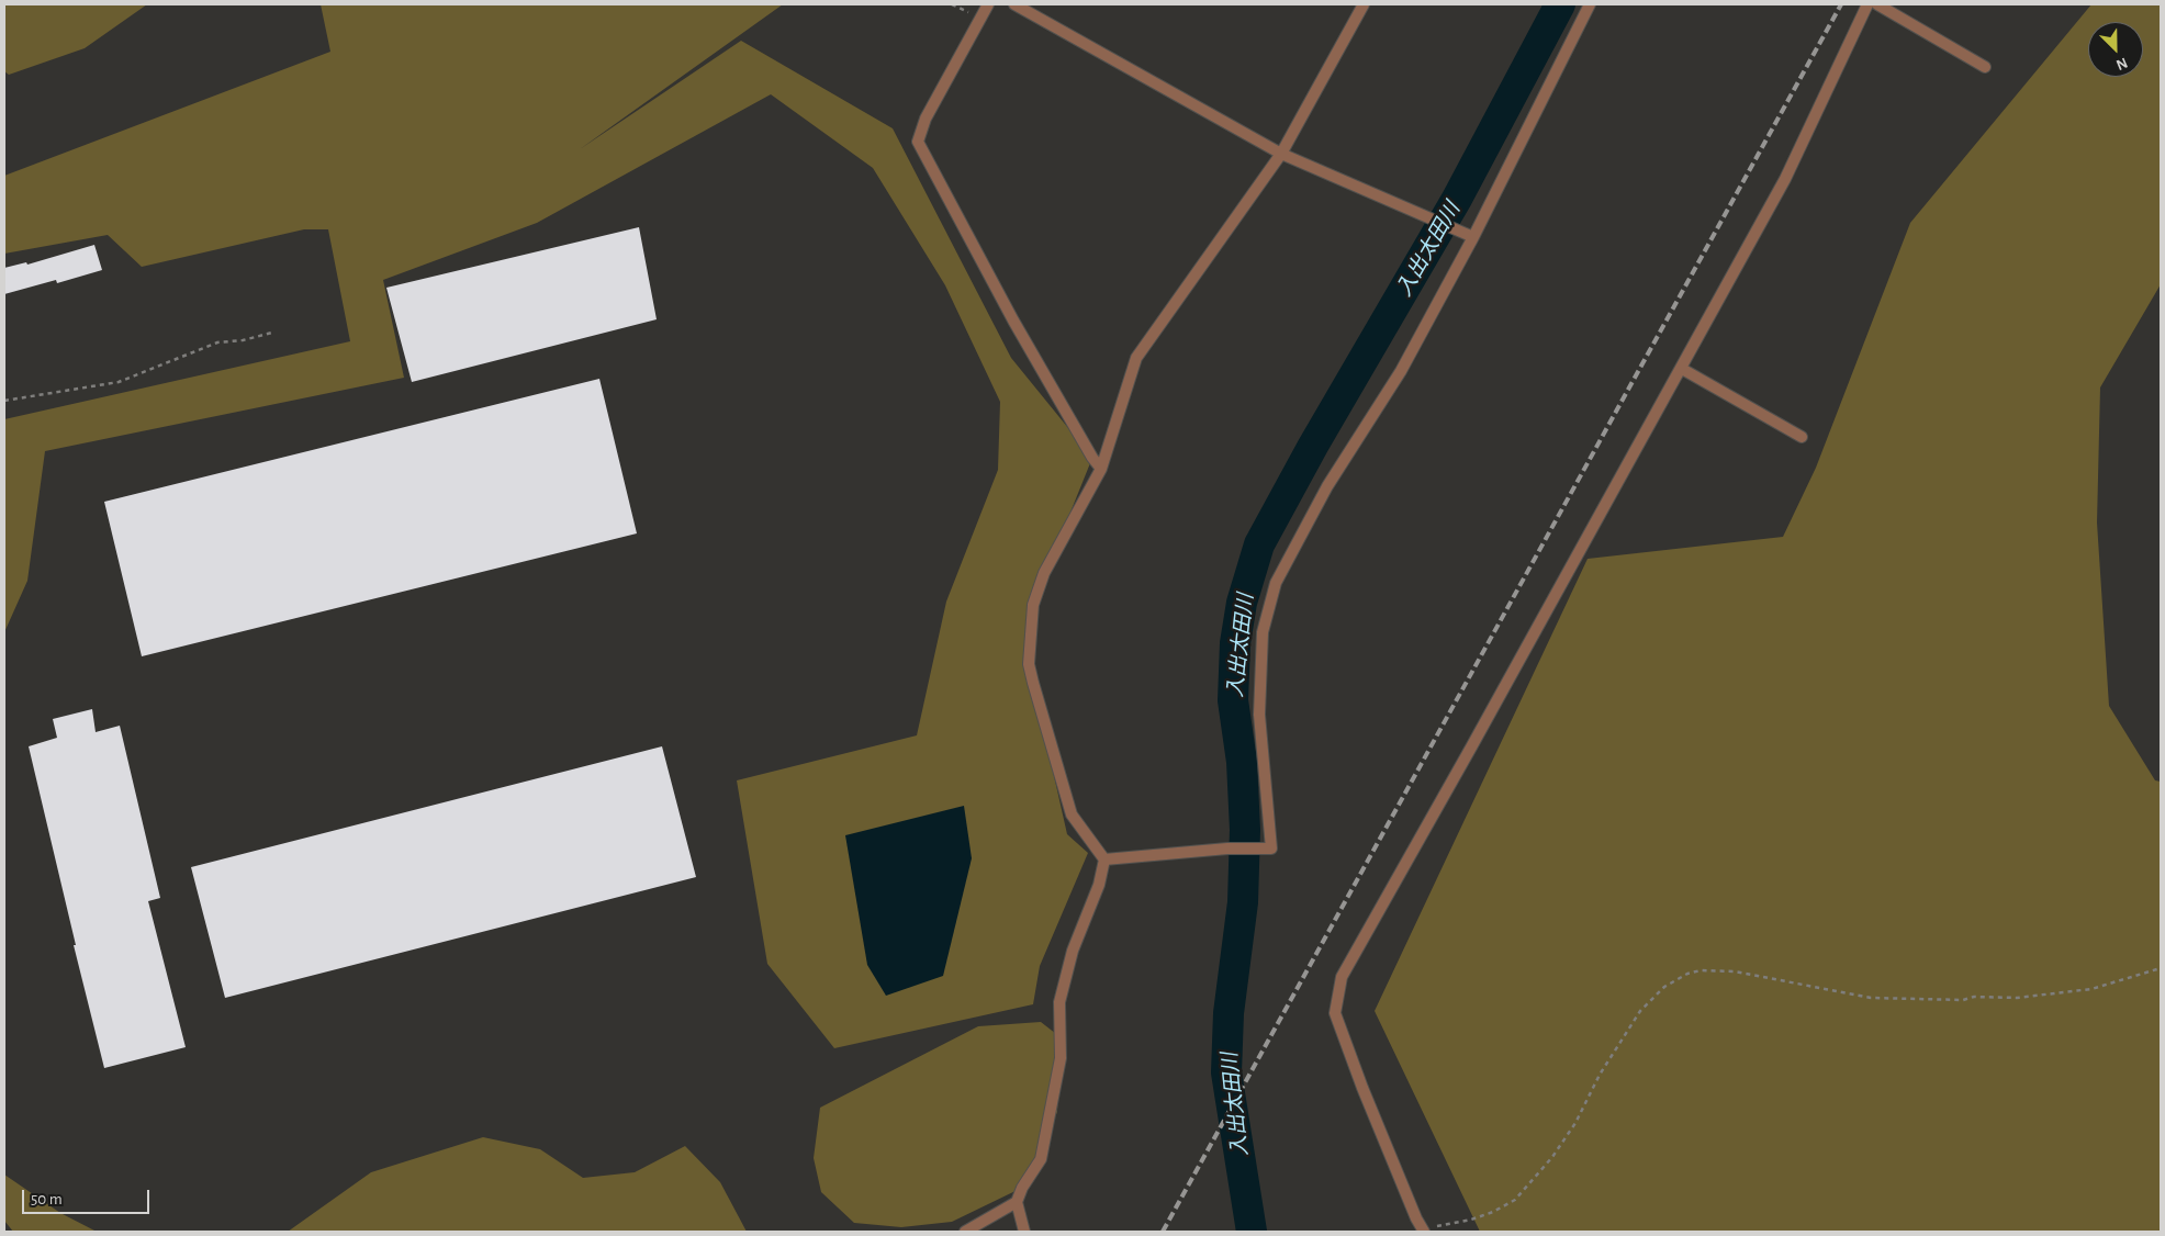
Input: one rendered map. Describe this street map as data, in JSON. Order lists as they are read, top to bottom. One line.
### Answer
{"water":["入出太田川"],"scale_bar":"50 m","north":"bottom right"}
